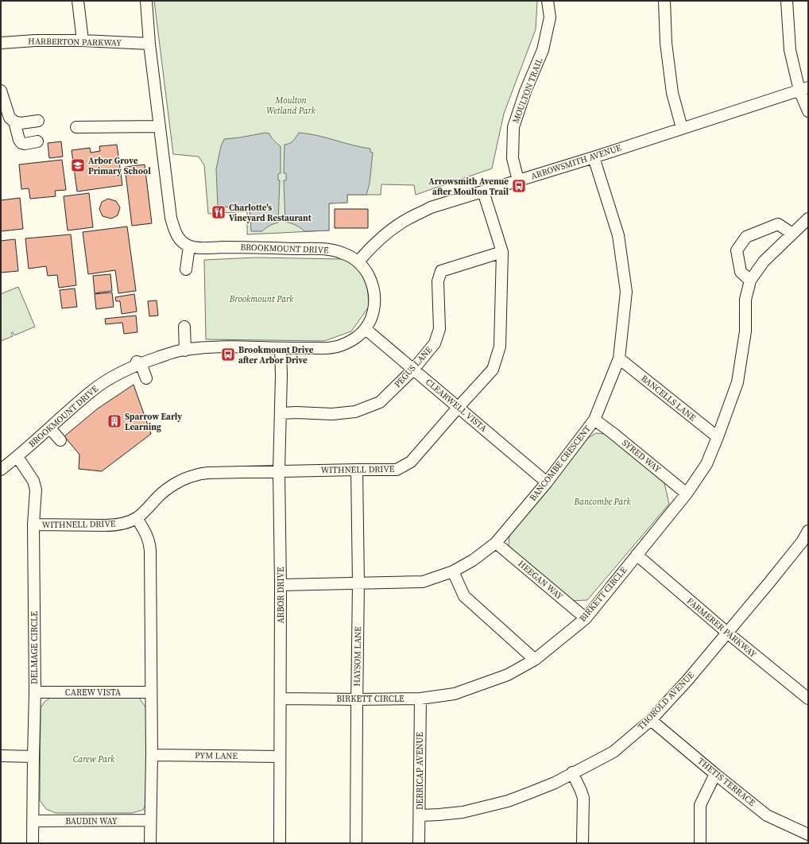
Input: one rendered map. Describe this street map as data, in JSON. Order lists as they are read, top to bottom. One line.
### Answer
{"streets":{"street":["HARBERTON PARKWAY","MOULTON TRAIL","ARROWSMITH AVENUE","BROOKMOUNT DRIVE","PEGUS LANE","BANCELLS LANE","CLEARWELL VISTA","SYRED WAY","BANCOMBE CRESCENT","WITHNELL DRIVE","HEEGAN WAY","BIRKETT CIRCLE","ARBOR DRIVE","FARMERER PARKWAY","DELMAGE CIRCLE","HAYSOM LANE","CAREW VISTA","THOROLD AVENUE","PYM LANE","DERRICAP AVENUE","THETIS TERRACE","BAUDIN WAY"]},"crossings":[["MOULTON TRAIL","ARROWSMITH AVENUE"],["ARROWSMITH AVENUE","BROOKMOUNT DRIVE"],["ARROWSMITH AVENUE","BANCOMBE CRESCENT"],["ARROWSMITH AVENUE","WITHNELL DRIVE"],["BROOKMOUNT DRIVE","CLEARWELL VISTA"],["BROOKMOUNT DRIVE","ARBOR DRIVE"],["BROOKMOUNT DRIVE","DELMAGE CIRCLE"],["PEGUS LANE","CLEARWELL VISTA"],["PEGUS LANE","WITHNELL DRIVE"],["PEGUS LANE","ARBOR DRIVE"],["BANCELLS LANE","BANCOMBE CRESCENT"],["BANCELLS LANE","BIRKETT CIRCLE"],["CLEARWELL VISTA","BANCOMBE CRESCENT"],["CLEARWELL VISTA","WITHNELL DRIVE"],["SYRED WAY","BANCOMBE CRESCENT"],["SYRED WAY","BIRKETT CIRCLE"],["BANCOMBE CRESCENT","HEEGAN WAY"],["BANCOMBE CRESCENT","ARBOR DRIVE"],["BANCOMBE CRESCENT","HAYSOM LANE"],["WITHNELL DRIVE","ARBOR DRIVE"],["WITHNELL DRIVE","DELMAGE CIRCLE"],["WITHNELL DRIVE","HAYSOM LANE"],["HEEGAN WAY","BIRKETT CIRCLE"],["BIRKETT CIRCLE","ARBOR DRIVE"],["BIRKETT CIRCLE","FARMERER PARKWAY"],["BIRKETT CIRCLE","HAYSOM LANE"],["BIRKETT CIRCLE","DERRICAP AVENUE"],["ARBOR DRIVE","PYM LANE"],["FARMERER PARKWAY","THOROLD AVENUE"],["DELMAGE CIRCLE","CAREW VISTA"],["DELMAGE CIRCLE","BAUDIN WAY"],["THOROLD AVENUE","DERRICAP AVENUE"],["THOROLD AVENUE","THETIS TERRACE"]],"parks":["Moulton Wetland Park","Brookmount Park","Bancombe Park","Carew Park"],"places":{"school or university":["Arbor Grove Primary School"],"bus stop":["Arrowsmith Avenue after Moulton Trail","Brookmount Drive after Arbor Drive"],"restaurant":["Charlotte's Vineyard Restaurant"],"building":["Sparrow Early Learning"]}}
